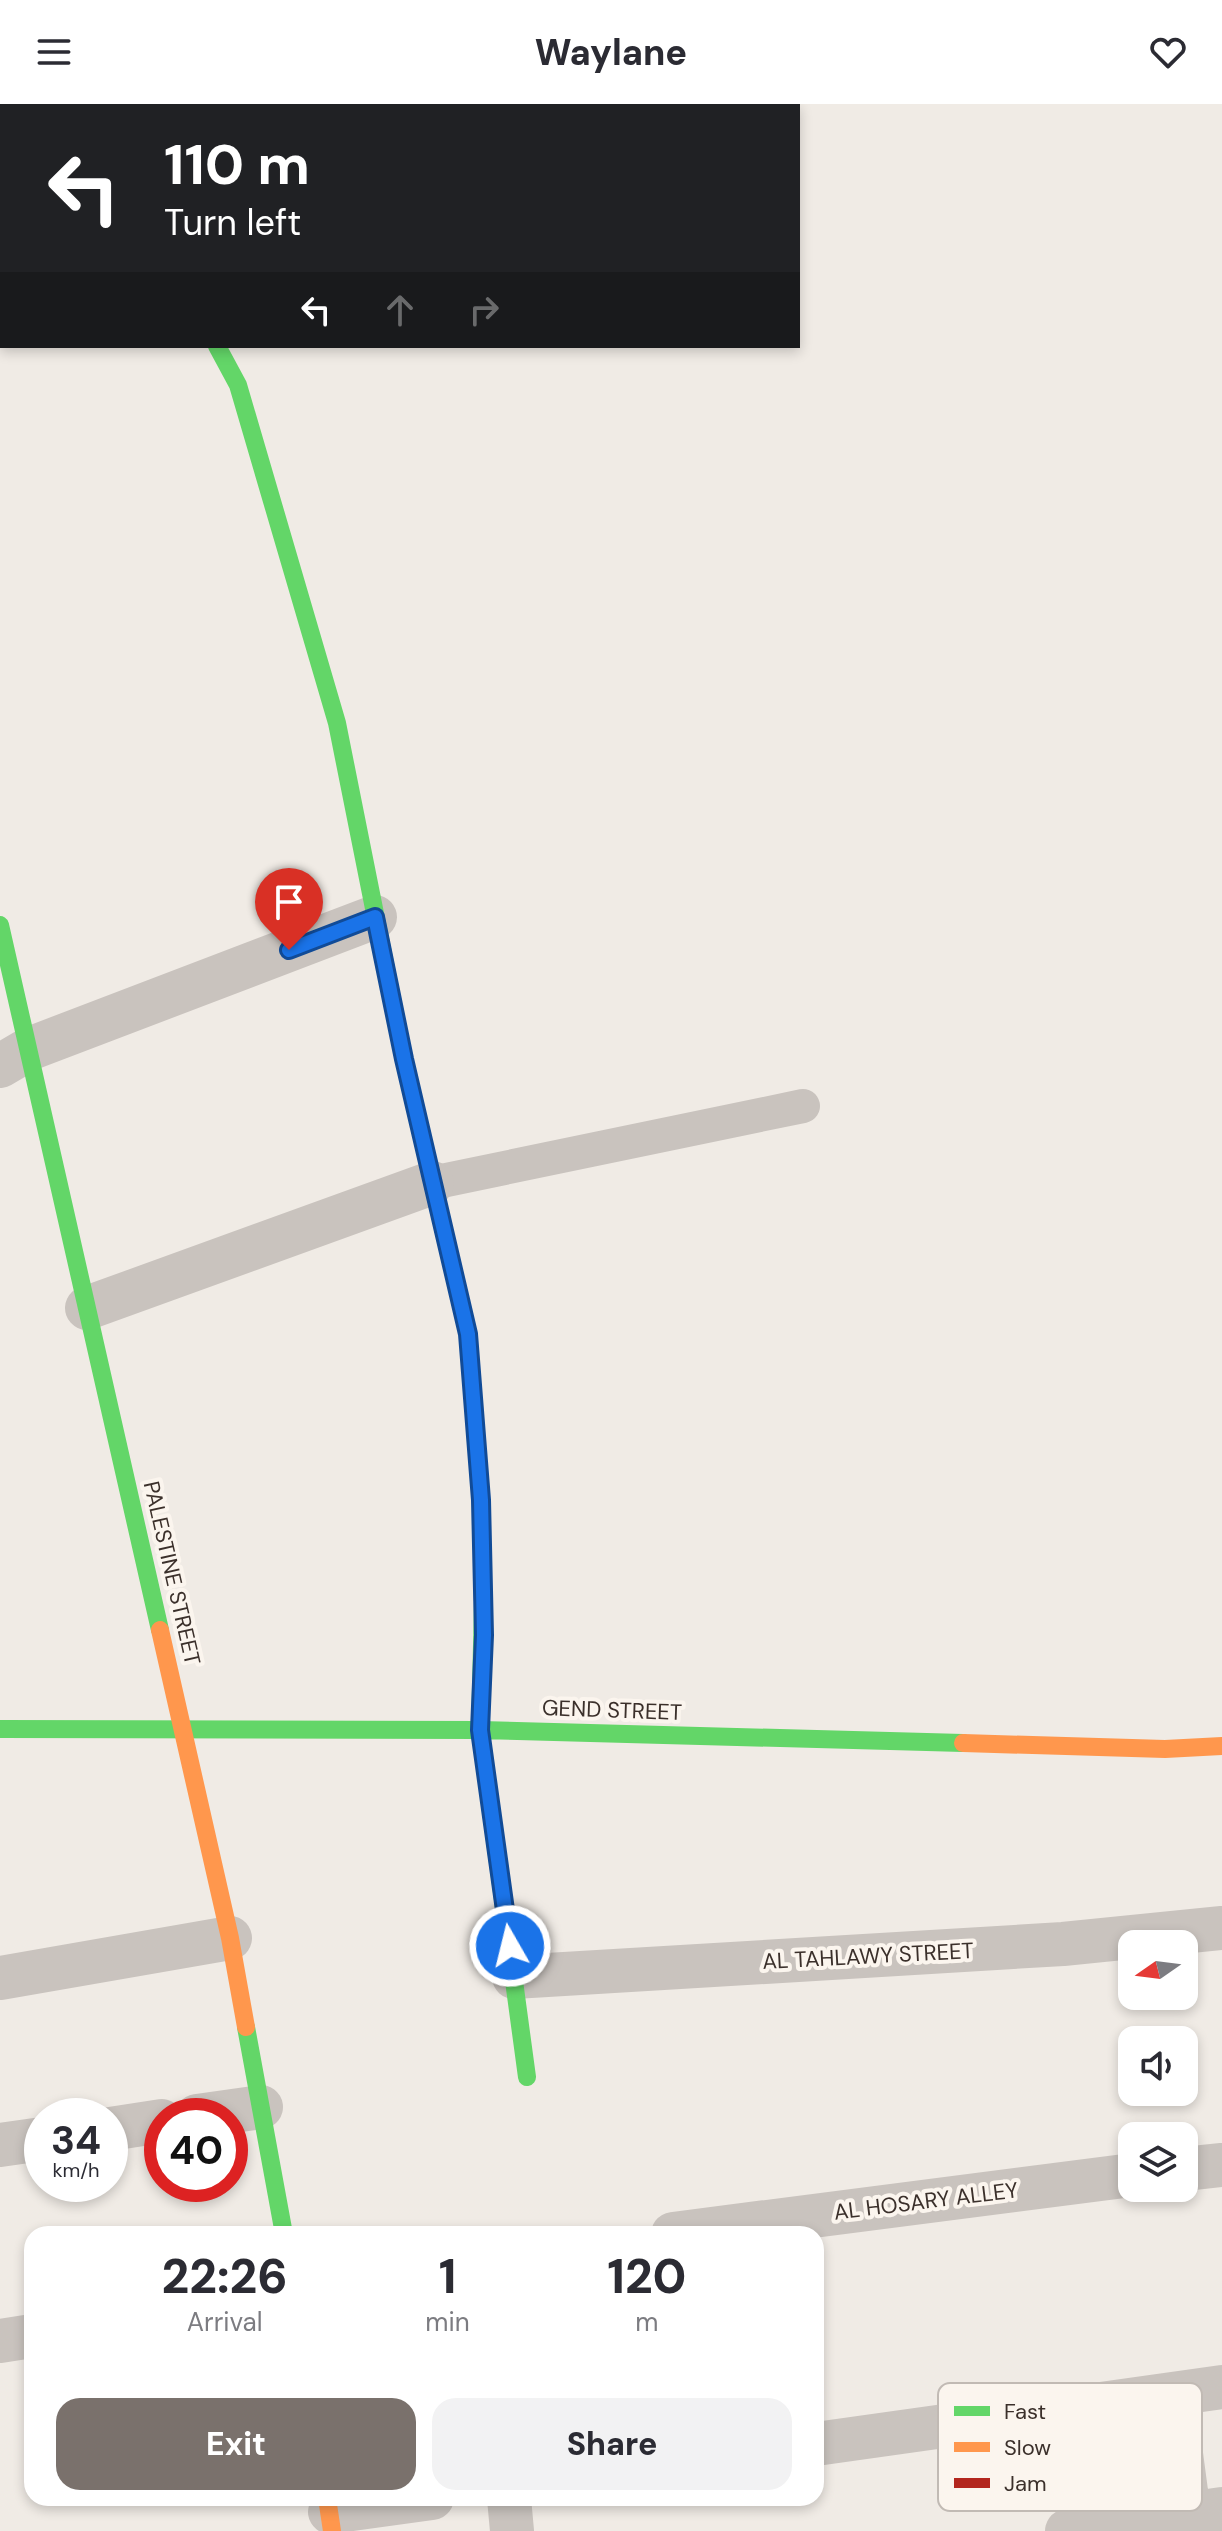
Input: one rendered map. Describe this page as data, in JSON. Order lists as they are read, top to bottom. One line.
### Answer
{"streets":{"street":["PALESTINE STREET","GEND STREET","AL TAHLAWY STREET","AL HOSARY ALLEY"]},"crossings":[["PALESTINE STREET","GEND STREET"]],"legend":["Fast","Slow","Jam"],"north":"left","page":{"header":"Waylane","turn":["110 m","Turn left"],"speed":"34 km/h","limit":"40","eta":["22:26","Arrival","1","min","120","m"],"buttons":["Exit","Share"]}}
